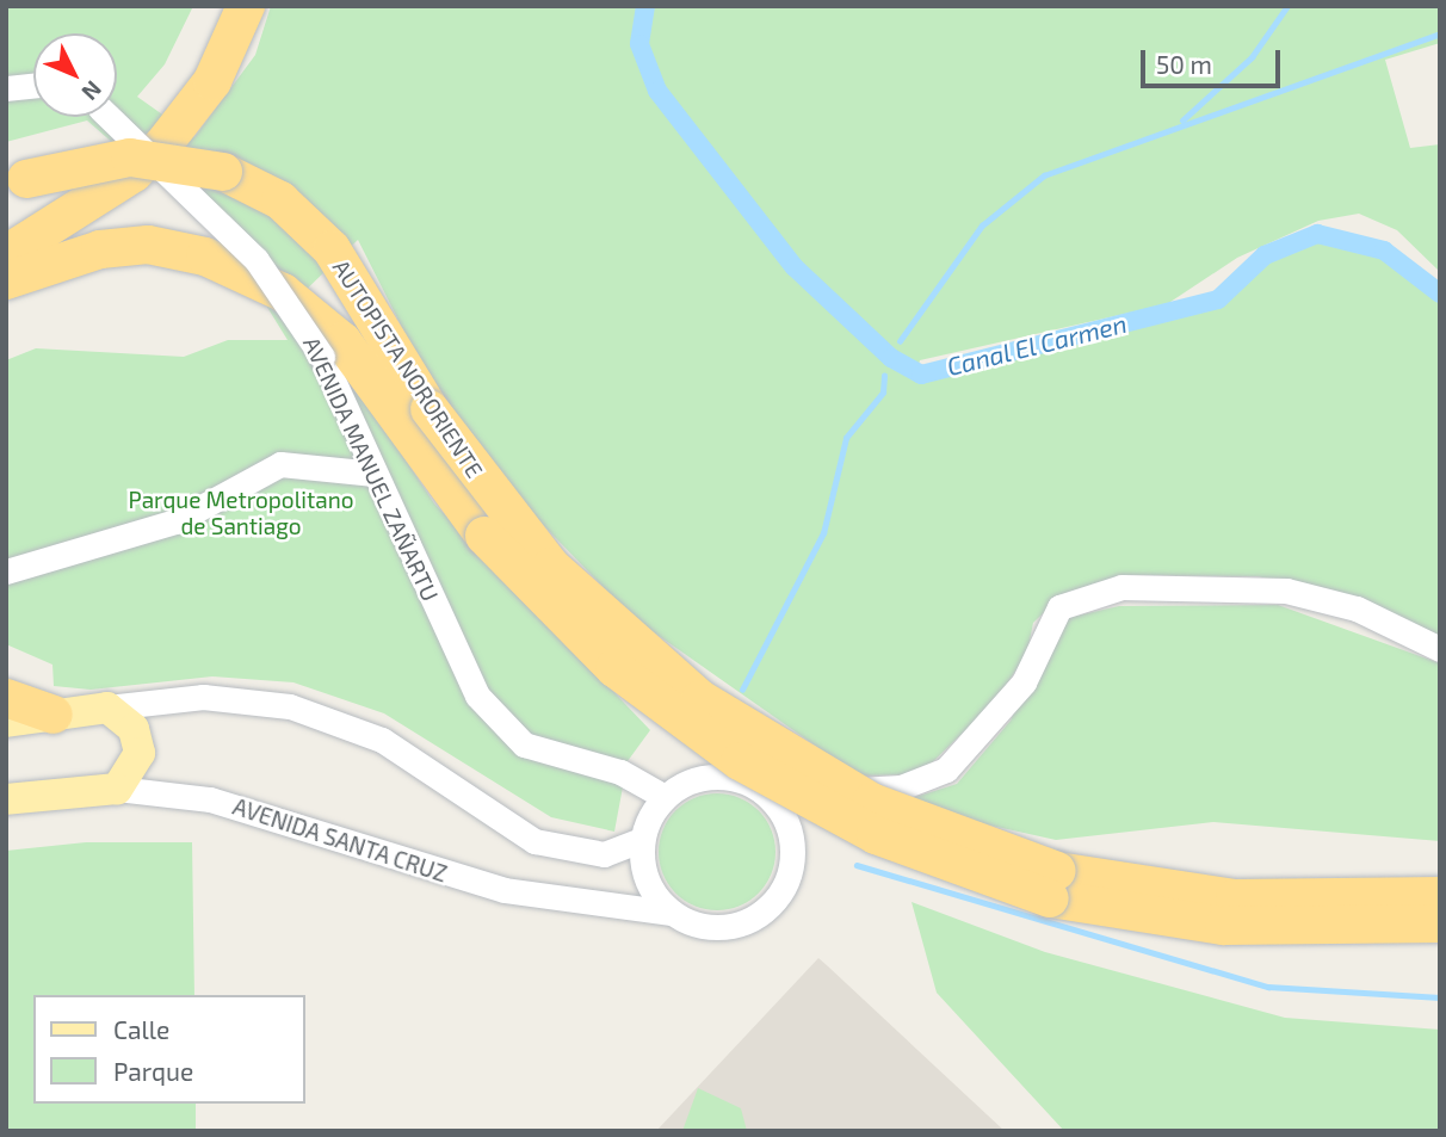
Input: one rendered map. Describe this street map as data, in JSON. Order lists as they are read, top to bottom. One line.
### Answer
{"streets":{"highway":["AUTOPISTA NORORIENTE"],"main road":["AVENIDA SANTA CRUZ"],"street":["AVENIDA MANUEL ZAÑARTU"]},"crossings":[["AVENIDA MANUEL ZAÑARTU","AVENIDA SANTA CRUZ"]],"water":["Canal El Carmen"],"parks":["Parque Metropolitano de Santiago"],"legend":["Calle","Parque"],"scale_bar":"50 m","north":"bottom right"}
